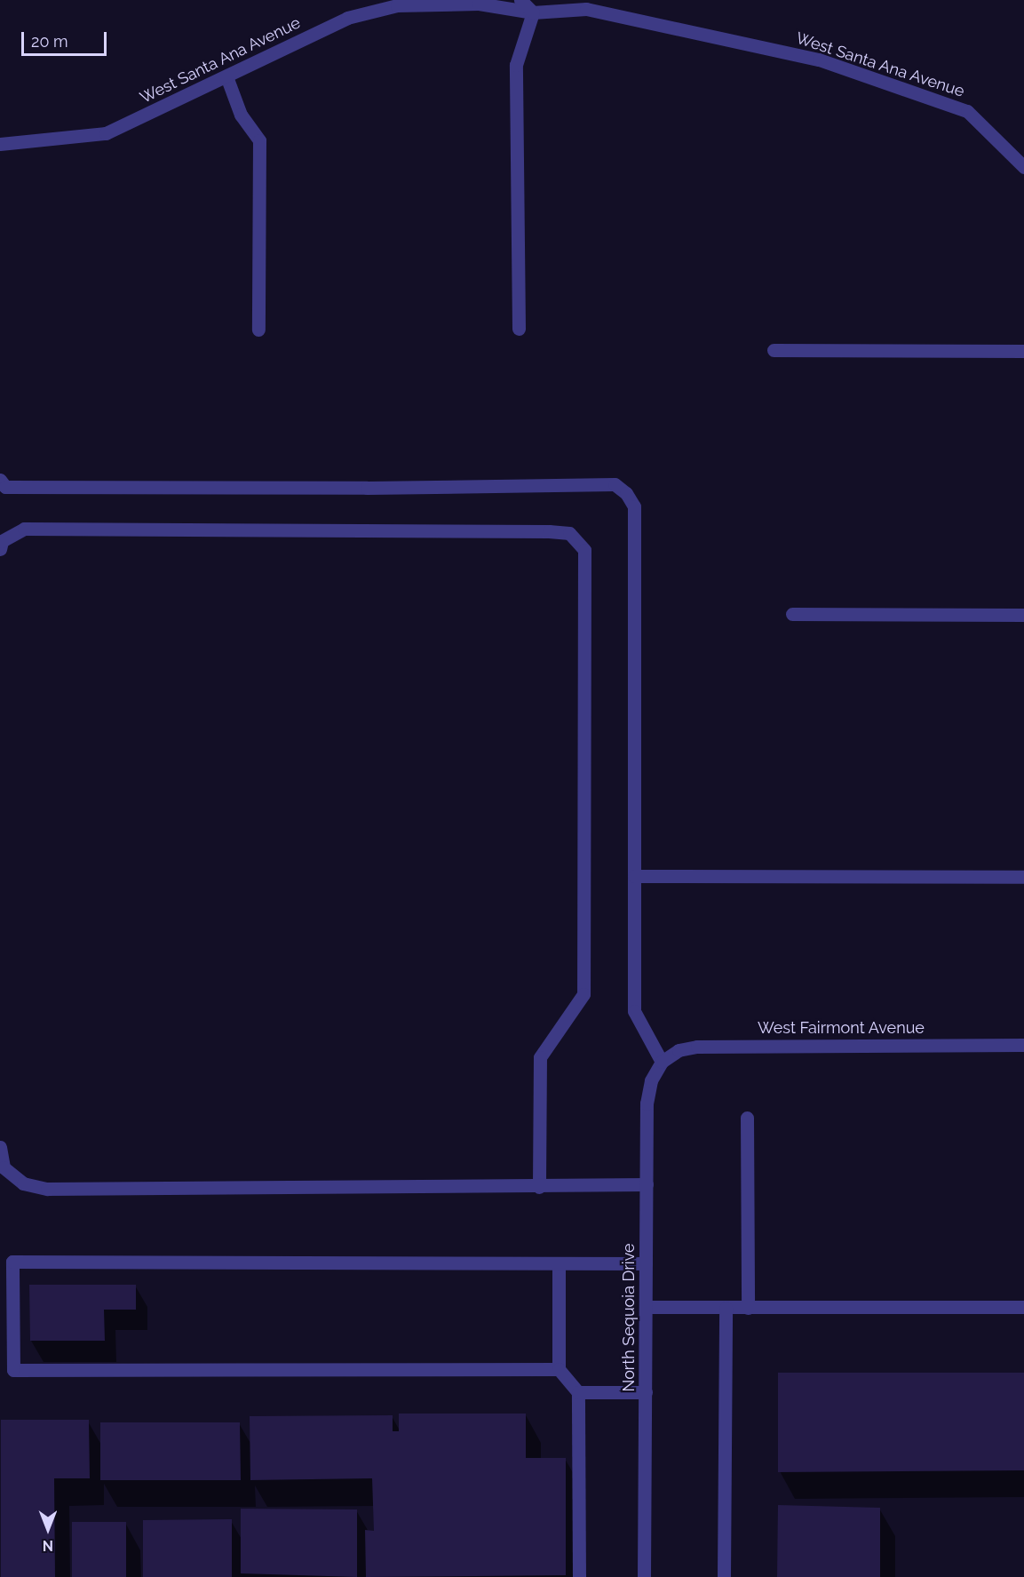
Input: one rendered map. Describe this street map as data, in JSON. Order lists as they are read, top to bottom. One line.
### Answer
{"streets":{"street":["West Santa Ana Avenue","West Fairmont Avenue","North Sequoia Drive"]},"crossings":[["West Fairmont Avenue","North Sequoia Drive"]],"scale_bar":"20 m","north":"bottom"}
